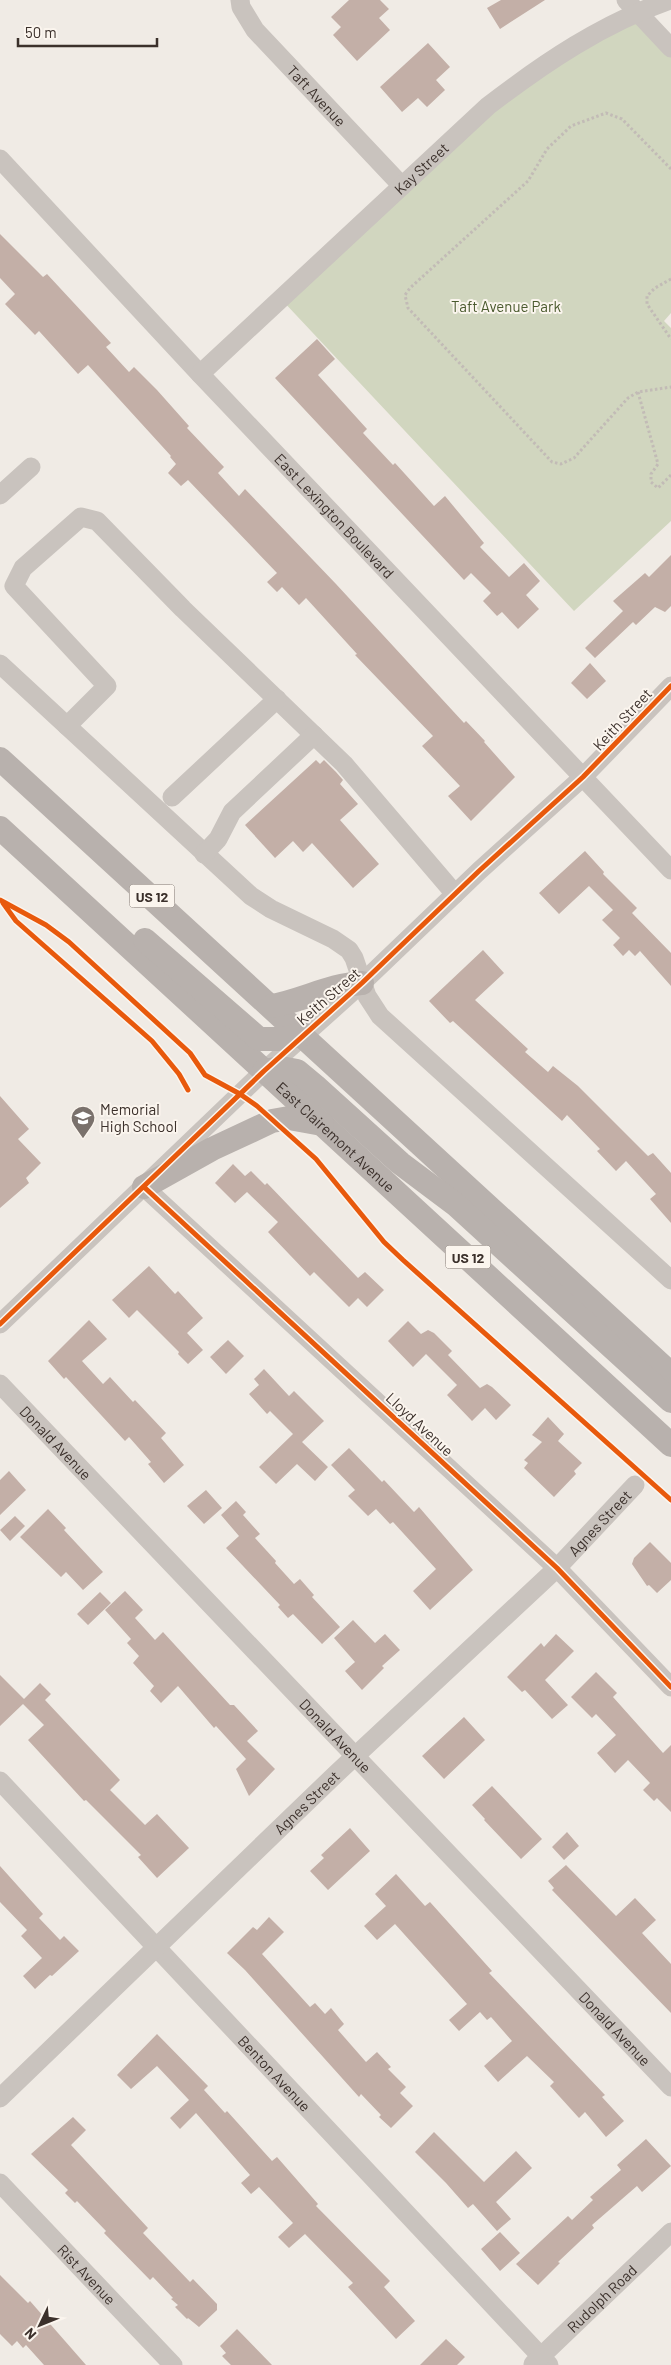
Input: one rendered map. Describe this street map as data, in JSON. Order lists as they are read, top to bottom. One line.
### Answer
{"streets":{"main road":["US 12","East Clairemont Avenue"],"street":["Taft Avenue","Kay Street","East Lexington Boulevard","Keith Street","Lloyd Avenue","Donald Avenue","Agnes Street","Benton Avenue","Rist Avenue","Rudolph Road"]},"crossings":[["Taft Avenue","Kay Street"],["Kay Street","East Lexington Boulevard"],["East Lexington Boulevard","Keith Street"],["Keith Street","US 12"],["Keith Street","East Clairemont Avenue"],["Keith Street","Lloyd Avenue"],["Lloyd Avenue","Agnes Street"],["Donald Avenue","Agnes Street"],["Agnes Street","Benton Avenue"],["Benton Avenue","Rudolph Road"]],"parks":["Taft Avenue Park"],"places":{"school or university":["Memorial High School"]},"scale_bar":"50 m","north":"bottom left"}
